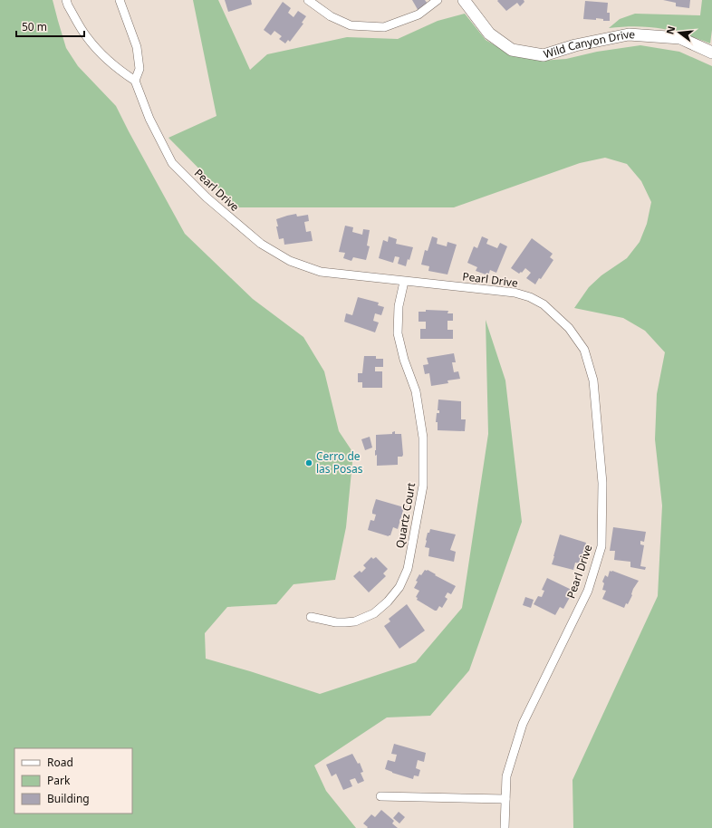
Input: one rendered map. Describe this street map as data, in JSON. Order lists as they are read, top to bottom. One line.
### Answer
{"streets":{"street":["Wild Canyon Drive","Pearl Drive","Quartz Court"]},"crossings":[["Pearl Drive","Quartz Court"]],"places":["Cerro de las Posas"],"legend":["Road","Park","Building"],"scale_bar":"50 m","north":"left"}
